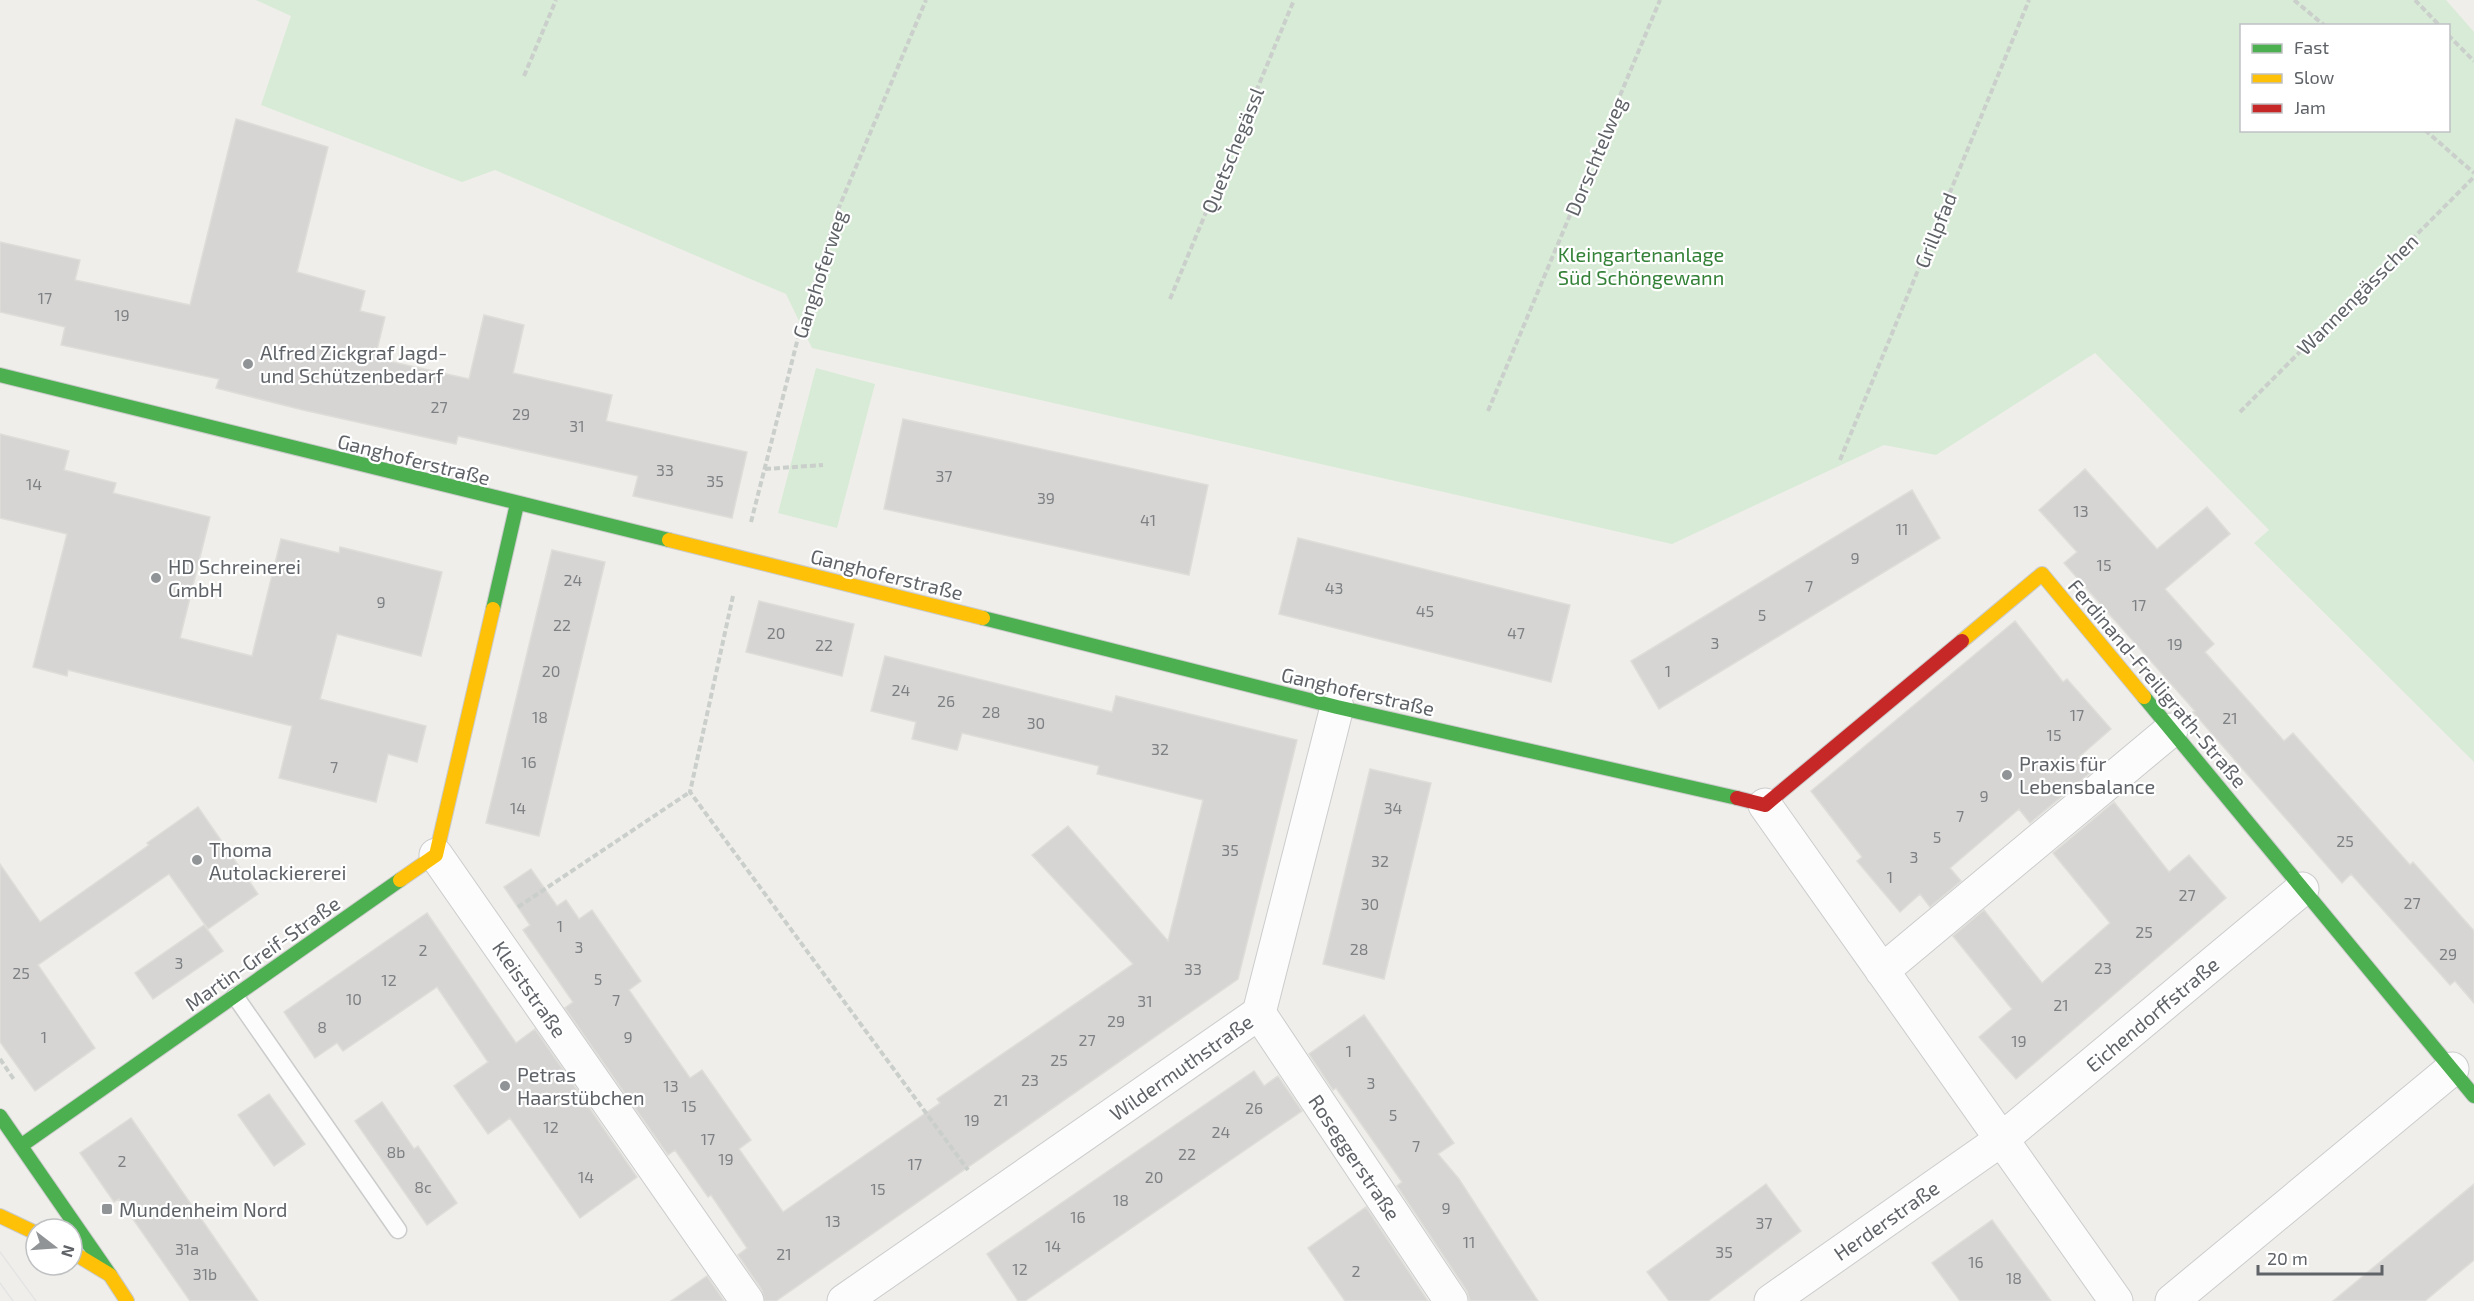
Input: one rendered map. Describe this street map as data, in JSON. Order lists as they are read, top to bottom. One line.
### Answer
{"streets":{"street":["Ganghoferstraße","Ferdinand-Freiligrath-Straße","Martin-Greif-Straße","Kleiststraße","Eichendorffstraße","Wildermuthstraße","Roseggerstraße","Herderstraße"],"path":["Quetschegässl","Dorschtelweg","Grillpfad","Ganghoferweg","Wannengässchen"]},"crossings":[["Ganghoferweg","Ganghoferstraße"],["Ganghoferstraße","Ferdinand-Freiligrath-Straße"],["Ganghoferstraße","Wildermuthstraße"],["Ferdinand-Freiligrath-Straße","Eichendorffstraße"],["Martin-Greif-Straße","Kleiststraße"],["Eichendorffstraße","Herderstraße"],["Wildermuthstraße","Roseggerstraße"]],"parks":["Kleingartenanlage Süd Schöngewann"],"places":{"other":["Alfred Zickgraf Jagd- und Schützenbedarf","HD Schreinerei GmbH","Praxis für Lebensbalance","Thoma Autolackiererei","Petras Haarstübchen"],"transit":["Mundenheim Nord"]},"house_numbers":["17","19","27","29","31","33","37","35","14","39","13","41","11","9","15","24","7","43","9","17","45","5","22","20","47","3","19","22","20","1","24","26","28","17","18","21","30","15","32","16","7","9","14","34","7","5","25","35","3","32","1","27","27","30","1","25","3","28","2","29","3","23","33","25","5","12","10","7","31","21","29","8","1","9","27","19","1","25","23","3","13","21","15","26","5","19","12","24","17","7","8b","22","19","2","17","14","20","8c","15","18","9","16","13","37","11","14","31a","35","21","16","12","2","31b","18"],"legend":["Fast","Slow","Jam"],"scale_bar":"20 m","north":"right"}
